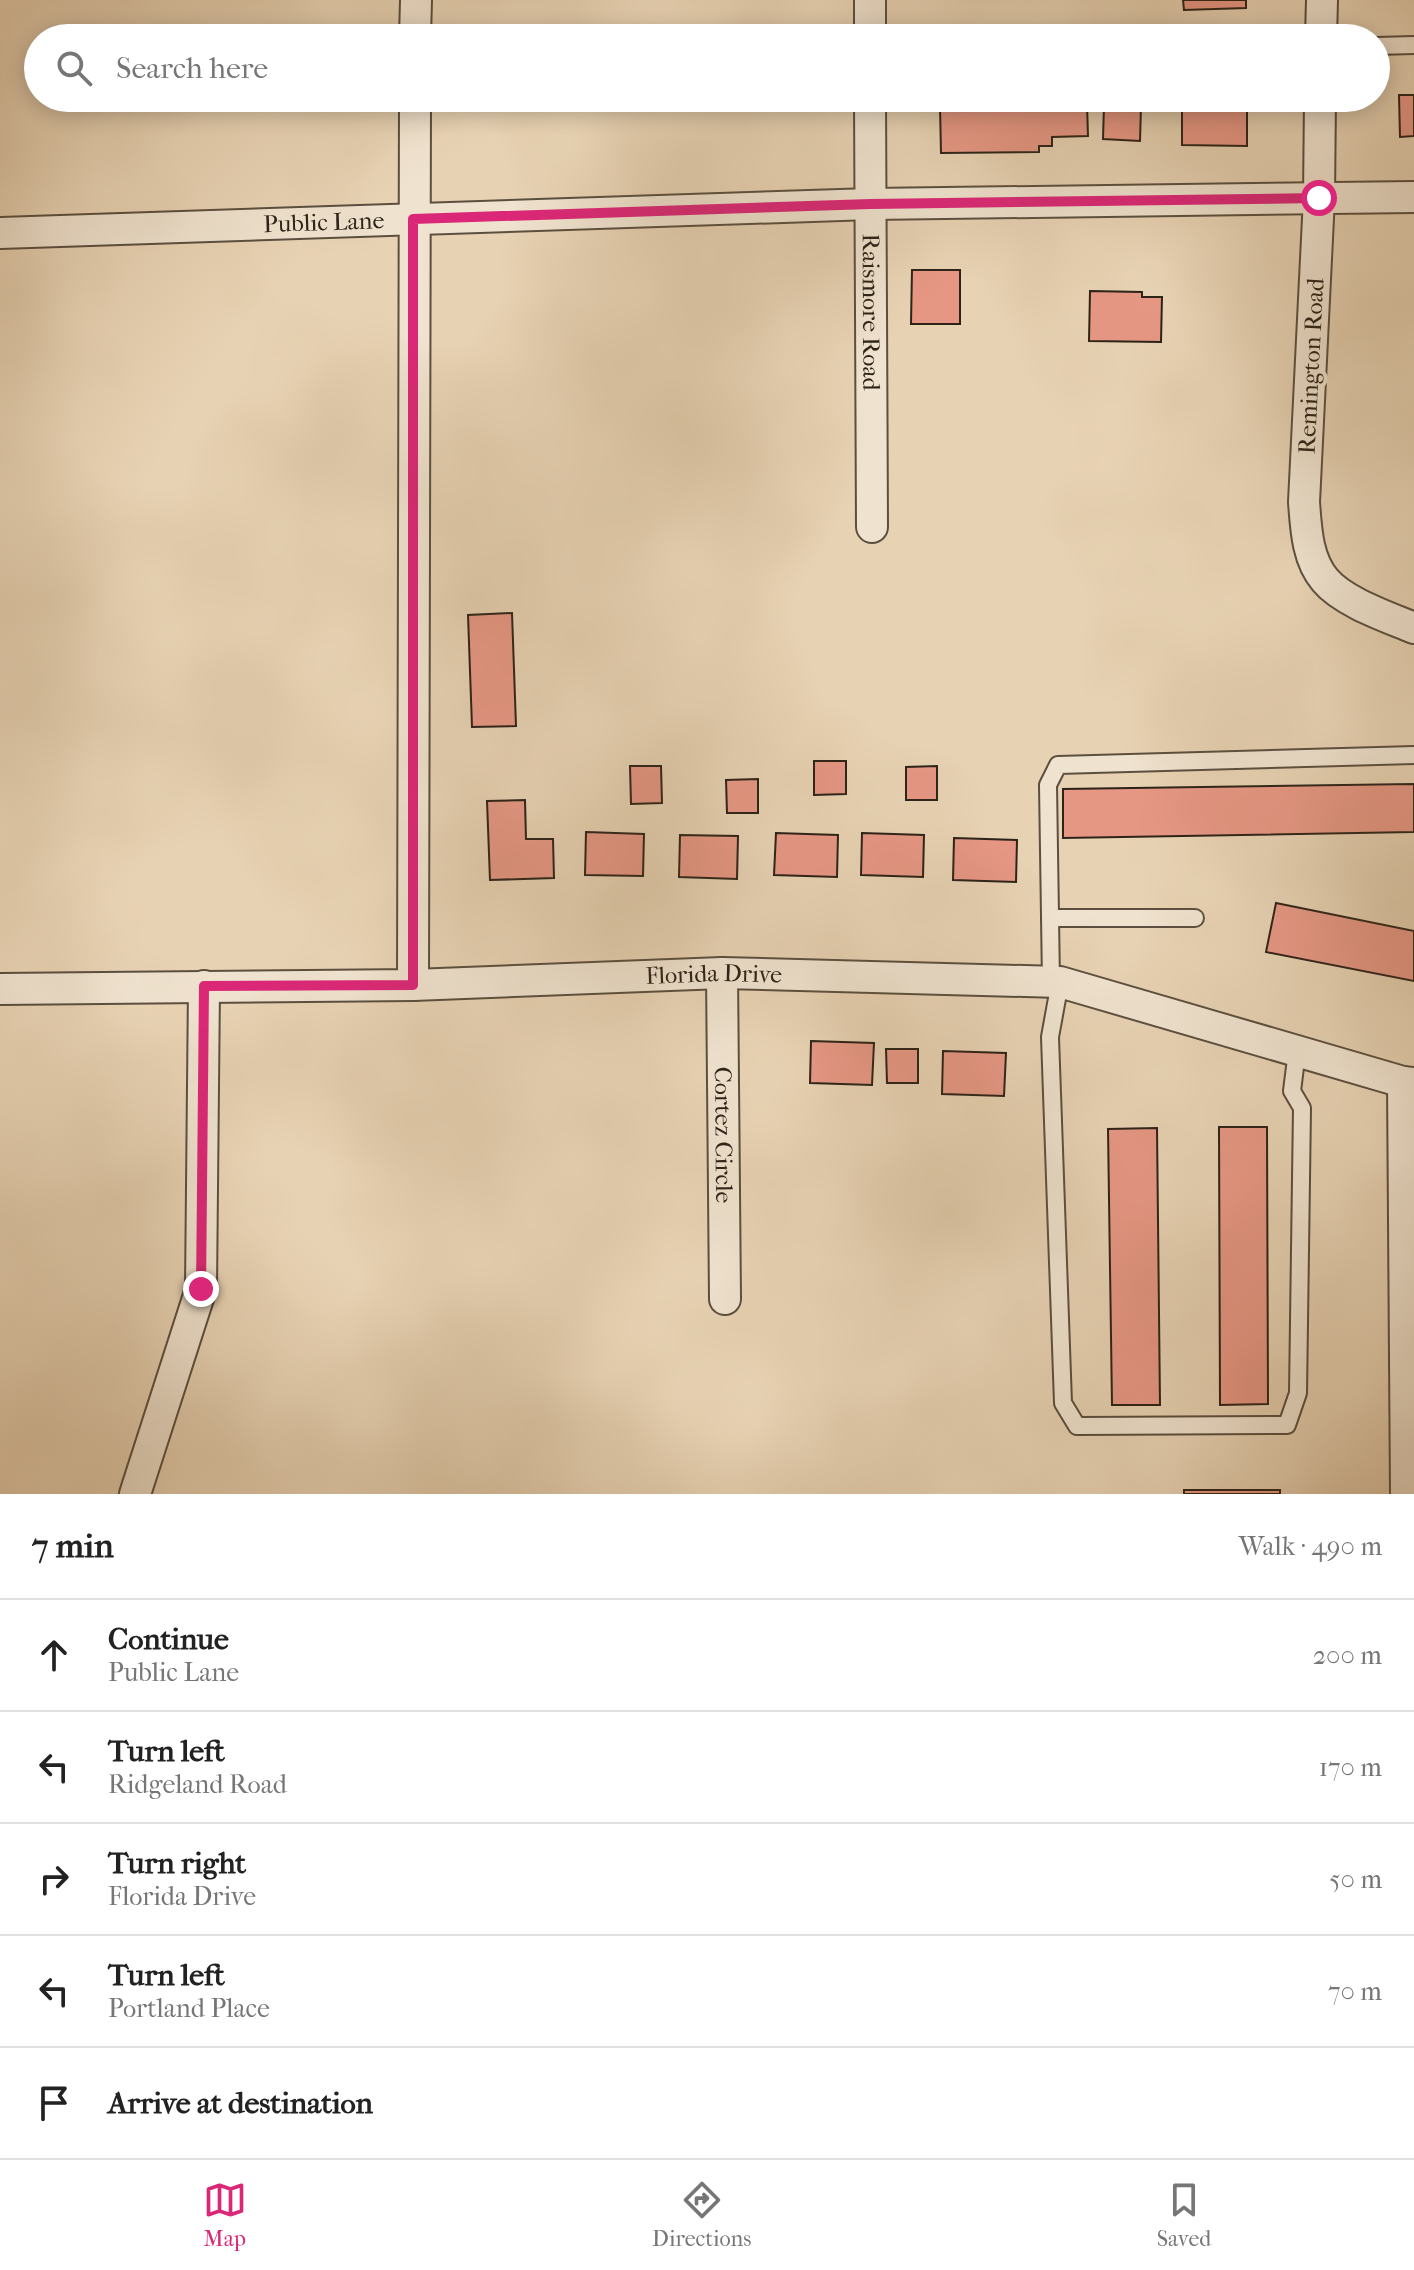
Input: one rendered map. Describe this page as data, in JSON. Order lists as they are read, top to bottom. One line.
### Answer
{"streets":{"street":["Public Lane","Raismore Road","Remington Road","Florida Drive","Cortez Circle"]},"crossings":[["Public Lane","Raismore Road"],["Public Lane","Remington Road"],["Florida Drive","Cortez Circle"]],"page":{"search":"Search here","heading":["7 min","Walk · 490 m"],"list":[["Continue","Public Lane","200 m"],["Turn left","Ridgeland Road","170 m"],["Turn right","Florida Drive","50 m"],["Turn left","Portland Place","70 m"],"Arrive at destination"],"nav":["Map","Directions","Saved"]}}
